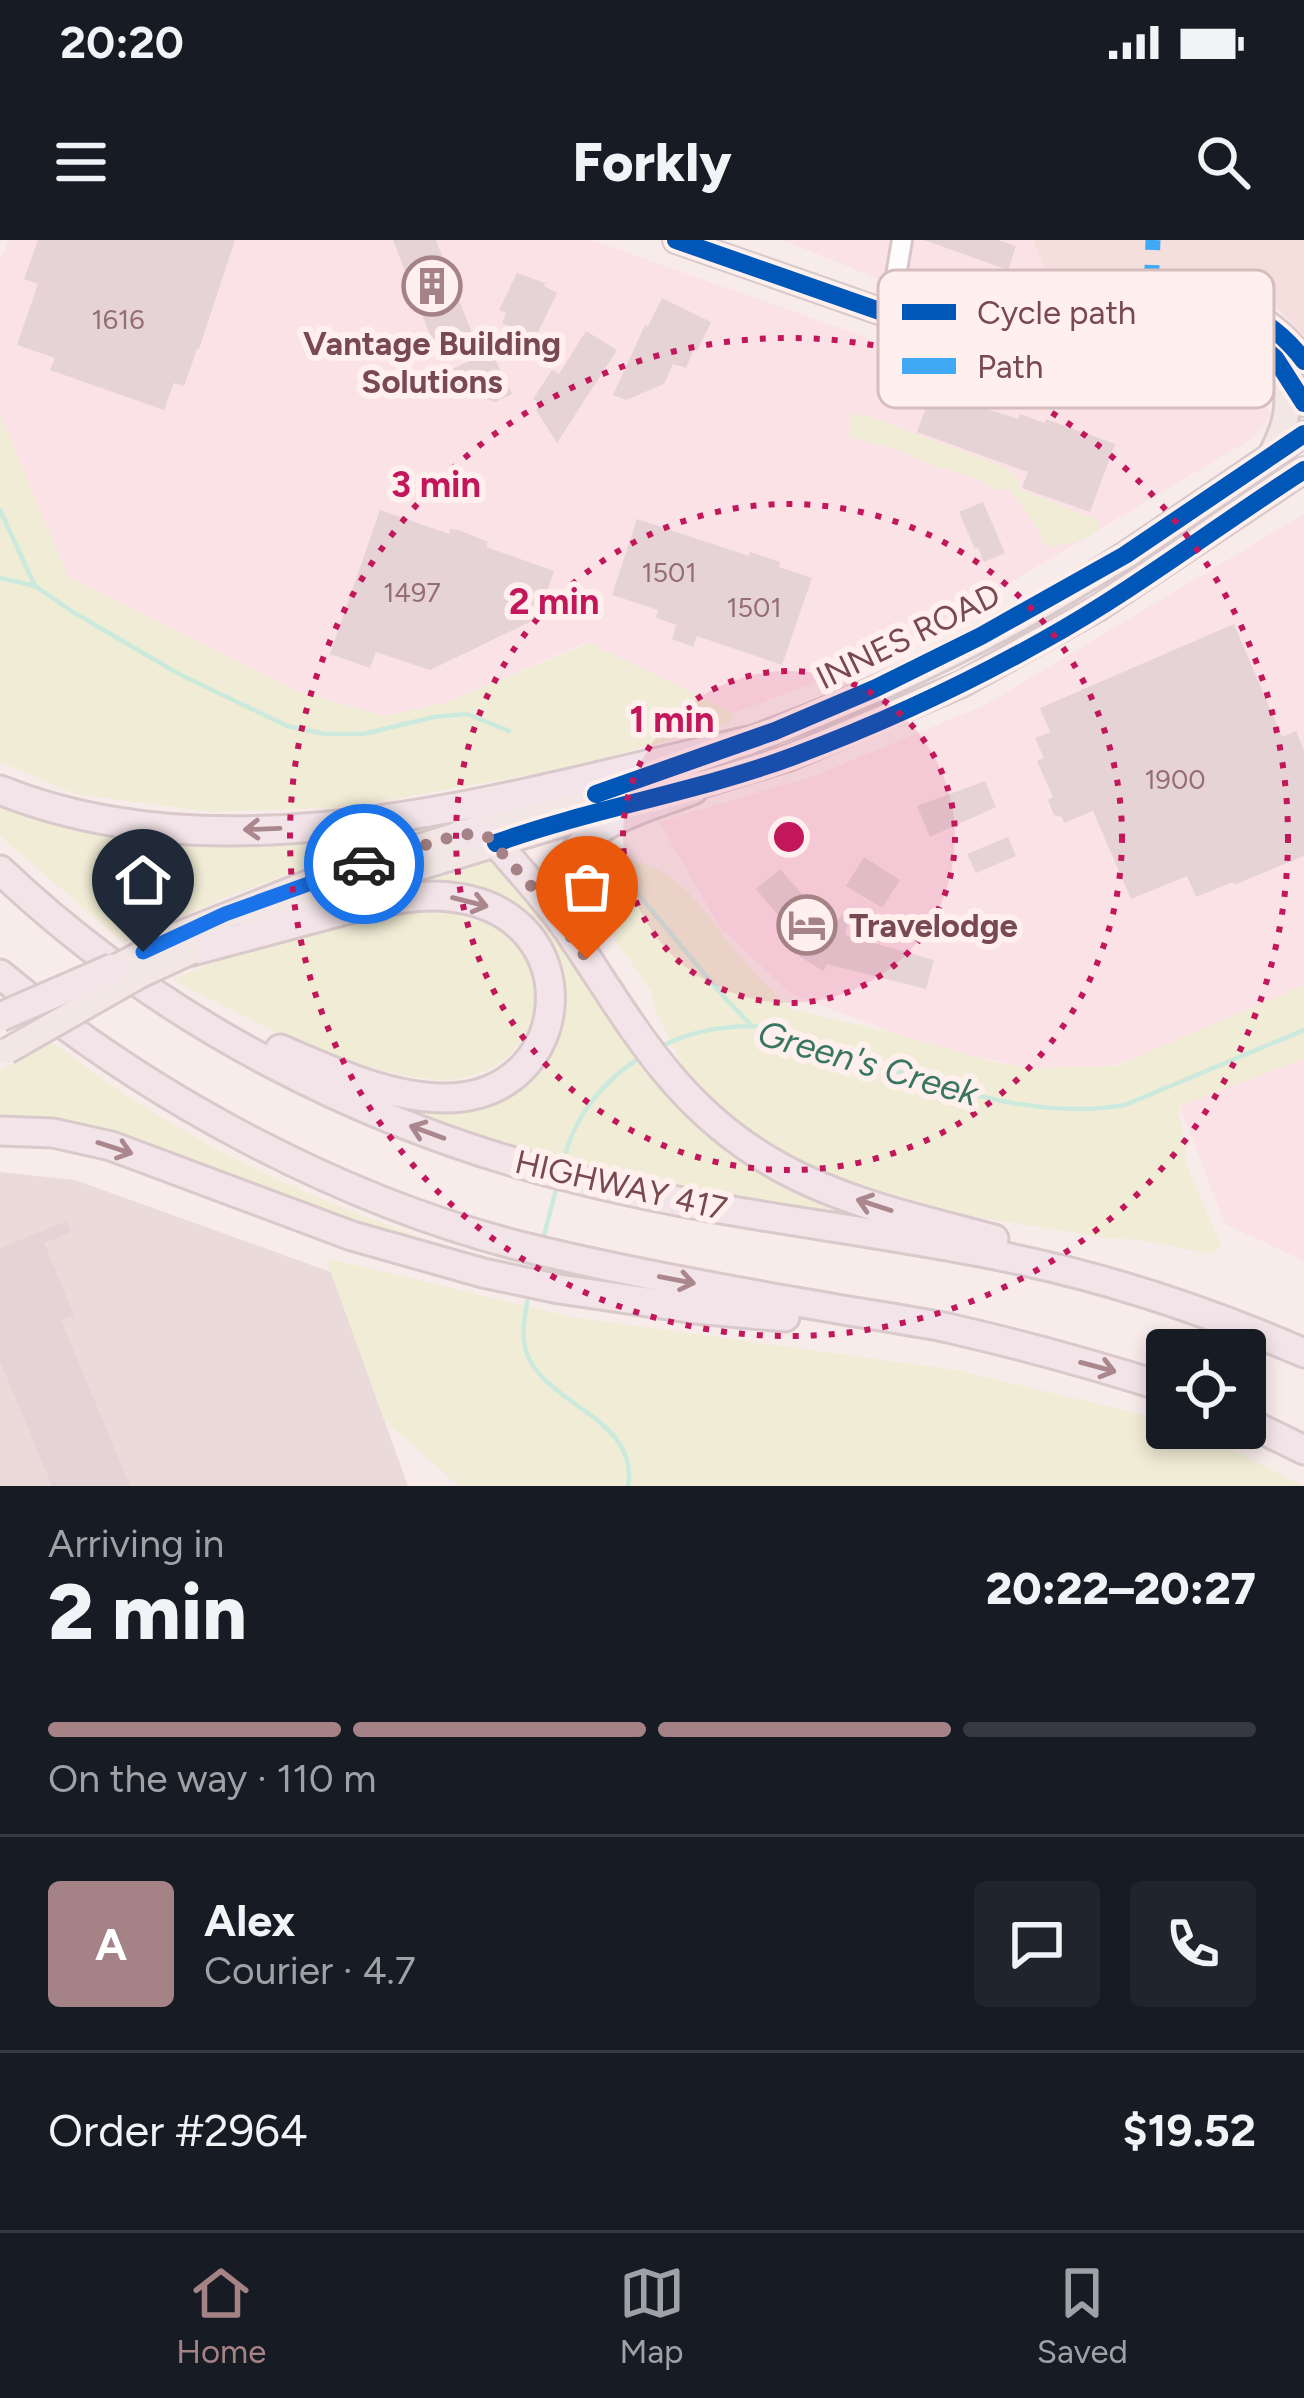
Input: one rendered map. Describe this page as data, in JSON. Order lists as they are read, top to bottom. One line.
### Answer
{"streets":{"highway":["HIGHWAY 417"],"main road":["INNES ROAD"]},"water":["Green's Creek"],"places":{"building":["Vantage Building Solutions"],"hotel":["Travelodge"]},"house_numbers":["1616","1501","1497","1501","1900"],"legend":["Cycle path","Path"],"page":{"status":"20:20","header":"Forkly","heading":["2 min","Arriving in","20:22–20:27"],"panel":["Alex","Courier · 4.7","Order #2964","$19.52"],"bar":"On the way · 110 m","round":"A","tabs":["Home","Map","Saved"]},"rings":["3 min","2 min","1 min"]}
